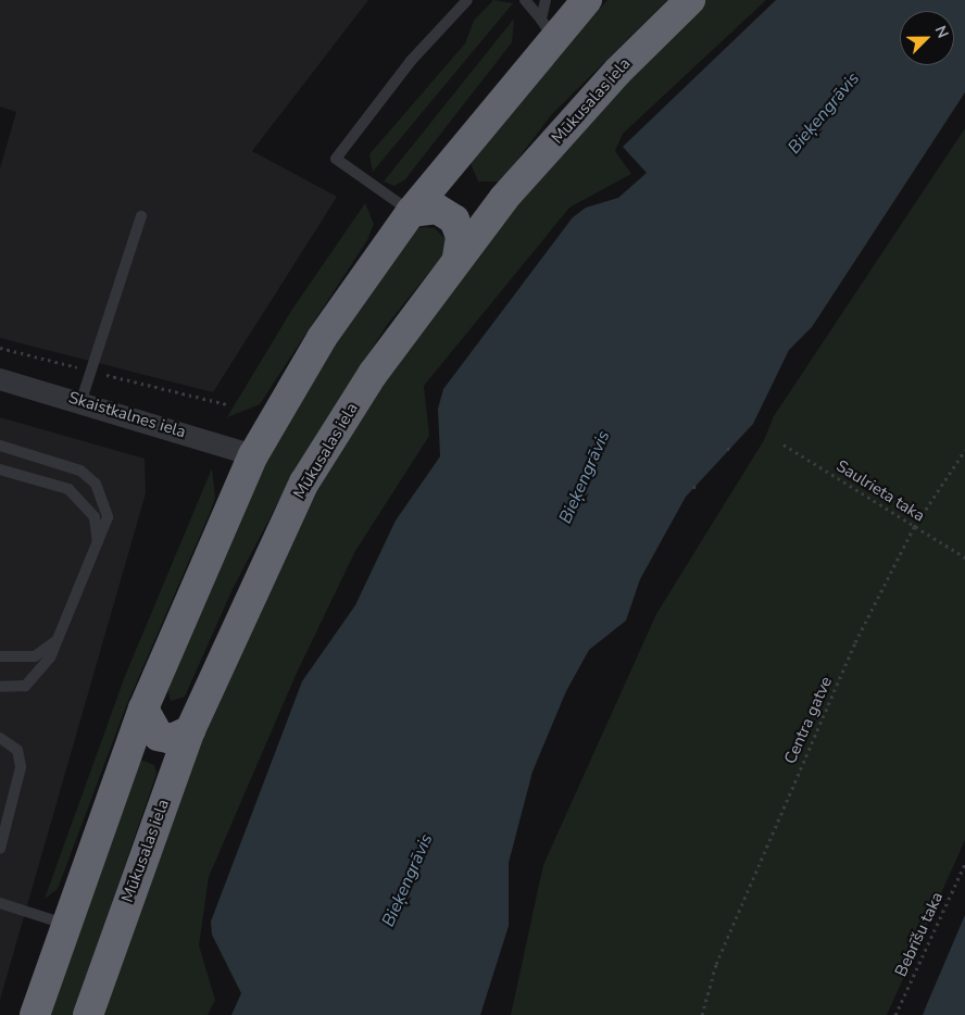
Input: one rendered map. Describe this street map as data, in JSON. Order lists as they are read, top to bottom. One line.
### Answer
{"streets":{"highway":["Mūkusalas iela"],"street":["Skaistkalnes iela"],"path":["Saulrieta taka","Centra gatve","Bebrīšu taka"]},"crossings":[["Saulrieta taka","Centra gatve"]],"water":["Bieķengrāvis"],"north":"top right"}
